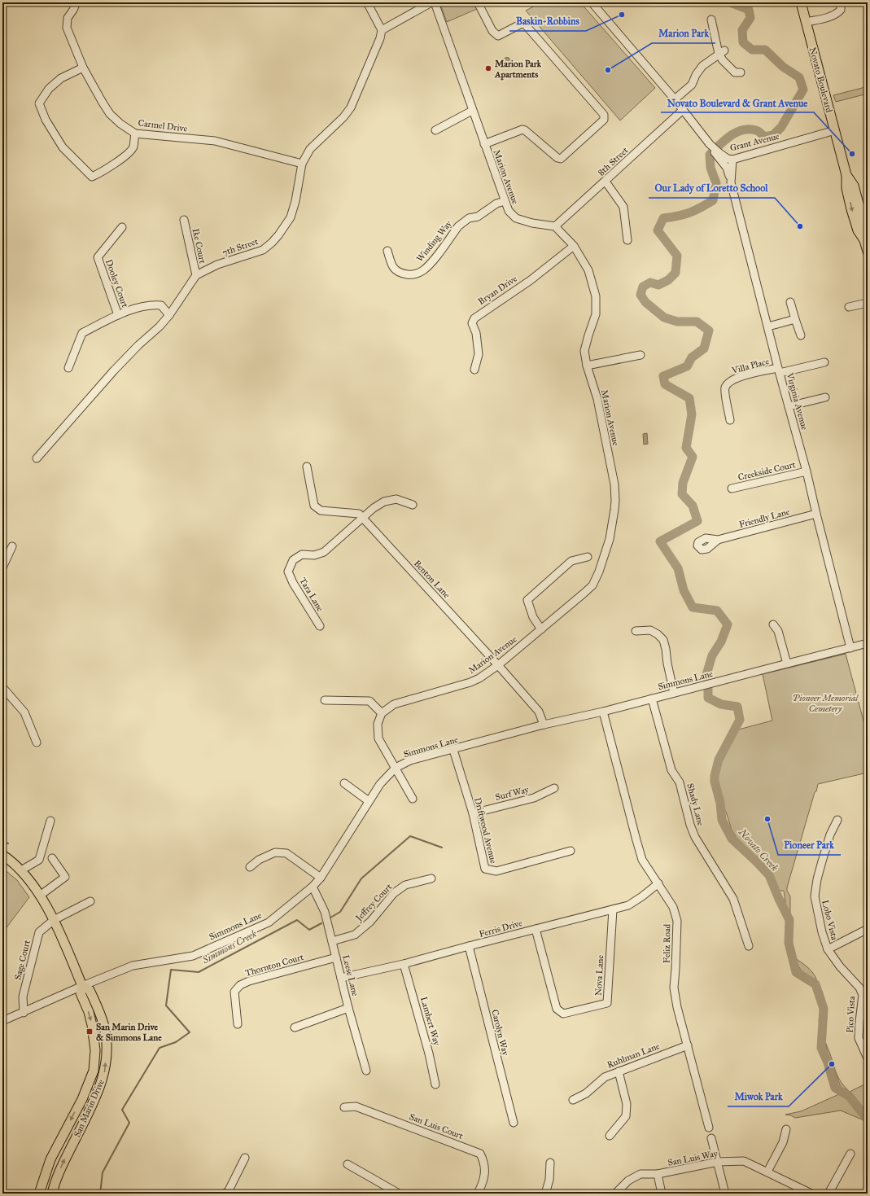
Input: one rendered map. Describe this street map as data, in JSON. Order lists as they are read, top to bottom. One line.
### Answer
{"streets":{"main road":["Novato Boulevard","San Marin Drive"],"street":["Carmel Drive","Grant Avenue","8th Street","Marion Avenue","Winding Way","Ike Court","7th Street","Dooley Court","Bryan Drive","Villa Place","Virginia Avenue","Creekside Court","Friendly Lane","Benton Lane","Tara Lane","Simmons Lane","Surf Way","Shady Lane","Driftwood Avenue","Jeffrey Court","Lobo Vista","Ferris Drive","Feliz Road","Sage Court","Thornton Court","Leese Lane","Nova Lane","Pico Vista","Lambert Way","Carolyn Way","Ruhlman Lane","San Luis Court","San Luis Way"]},"crossings":[["Novato Boulevard","Grant Avenue"],["Carmel Drive","7th Street"],["Grant Avenue","Virginia Avenue"],["8th Street","Marion Avenue"],["Marion Avenue","Winding Way"],["Marion Avenue","Bryan Drive"],["Marion Avenue","Benton Lane"],["Ike Court","7th Street"],["Villa Place","Virginia Avenue"],["Virginia Avenue","Creekside Court"],["Virginia Avenue","Friendly Lane"],["Virginia Avenue","Simmons Lane"],["Benton Lane","Tara Lane"],["Benton Lane","Simmons Lane"],["Simmons Lane","Shady Lane"],["Simmons Lane","Driftwood Avenue"],["Simmons Lane","Feliz Road"],["Simmons Lane","Sage Court"],["Simmons Lane","Leese Lane"],["Simmons Lane","San Marin Drive"],["Surf Way","Driftwood Avenue"],["Jeffrey Court","Leese Lane"],["Lobo Vista","Pico Vista"],["Ferris Drive","Feliz Road"],["Ferris Drive","Leese Lane"],["Ferris Drive","Nova Lane"],["Ferris Drive","Lambert Way"],["Ferris Drive","Carolyn Way"],["Feliz Road","Ruhlman Lane"],["Sage Court","San Marin Drive"],["Thornton Court","Leese Lane"]],"water":["Novato Creek","Simmons Creek"],"parks":["Pioneer Memorial Cemetery"],"places":{"other":["Baskin-Robbins","Marion Park Apartments","Marion Park","Novato Boulevard & Grant Avenue","Our Lady of Loretto School","Pioneer Park","Miwok Park"],"transit":["San Marin Drive & Simmons Lane"]}}
